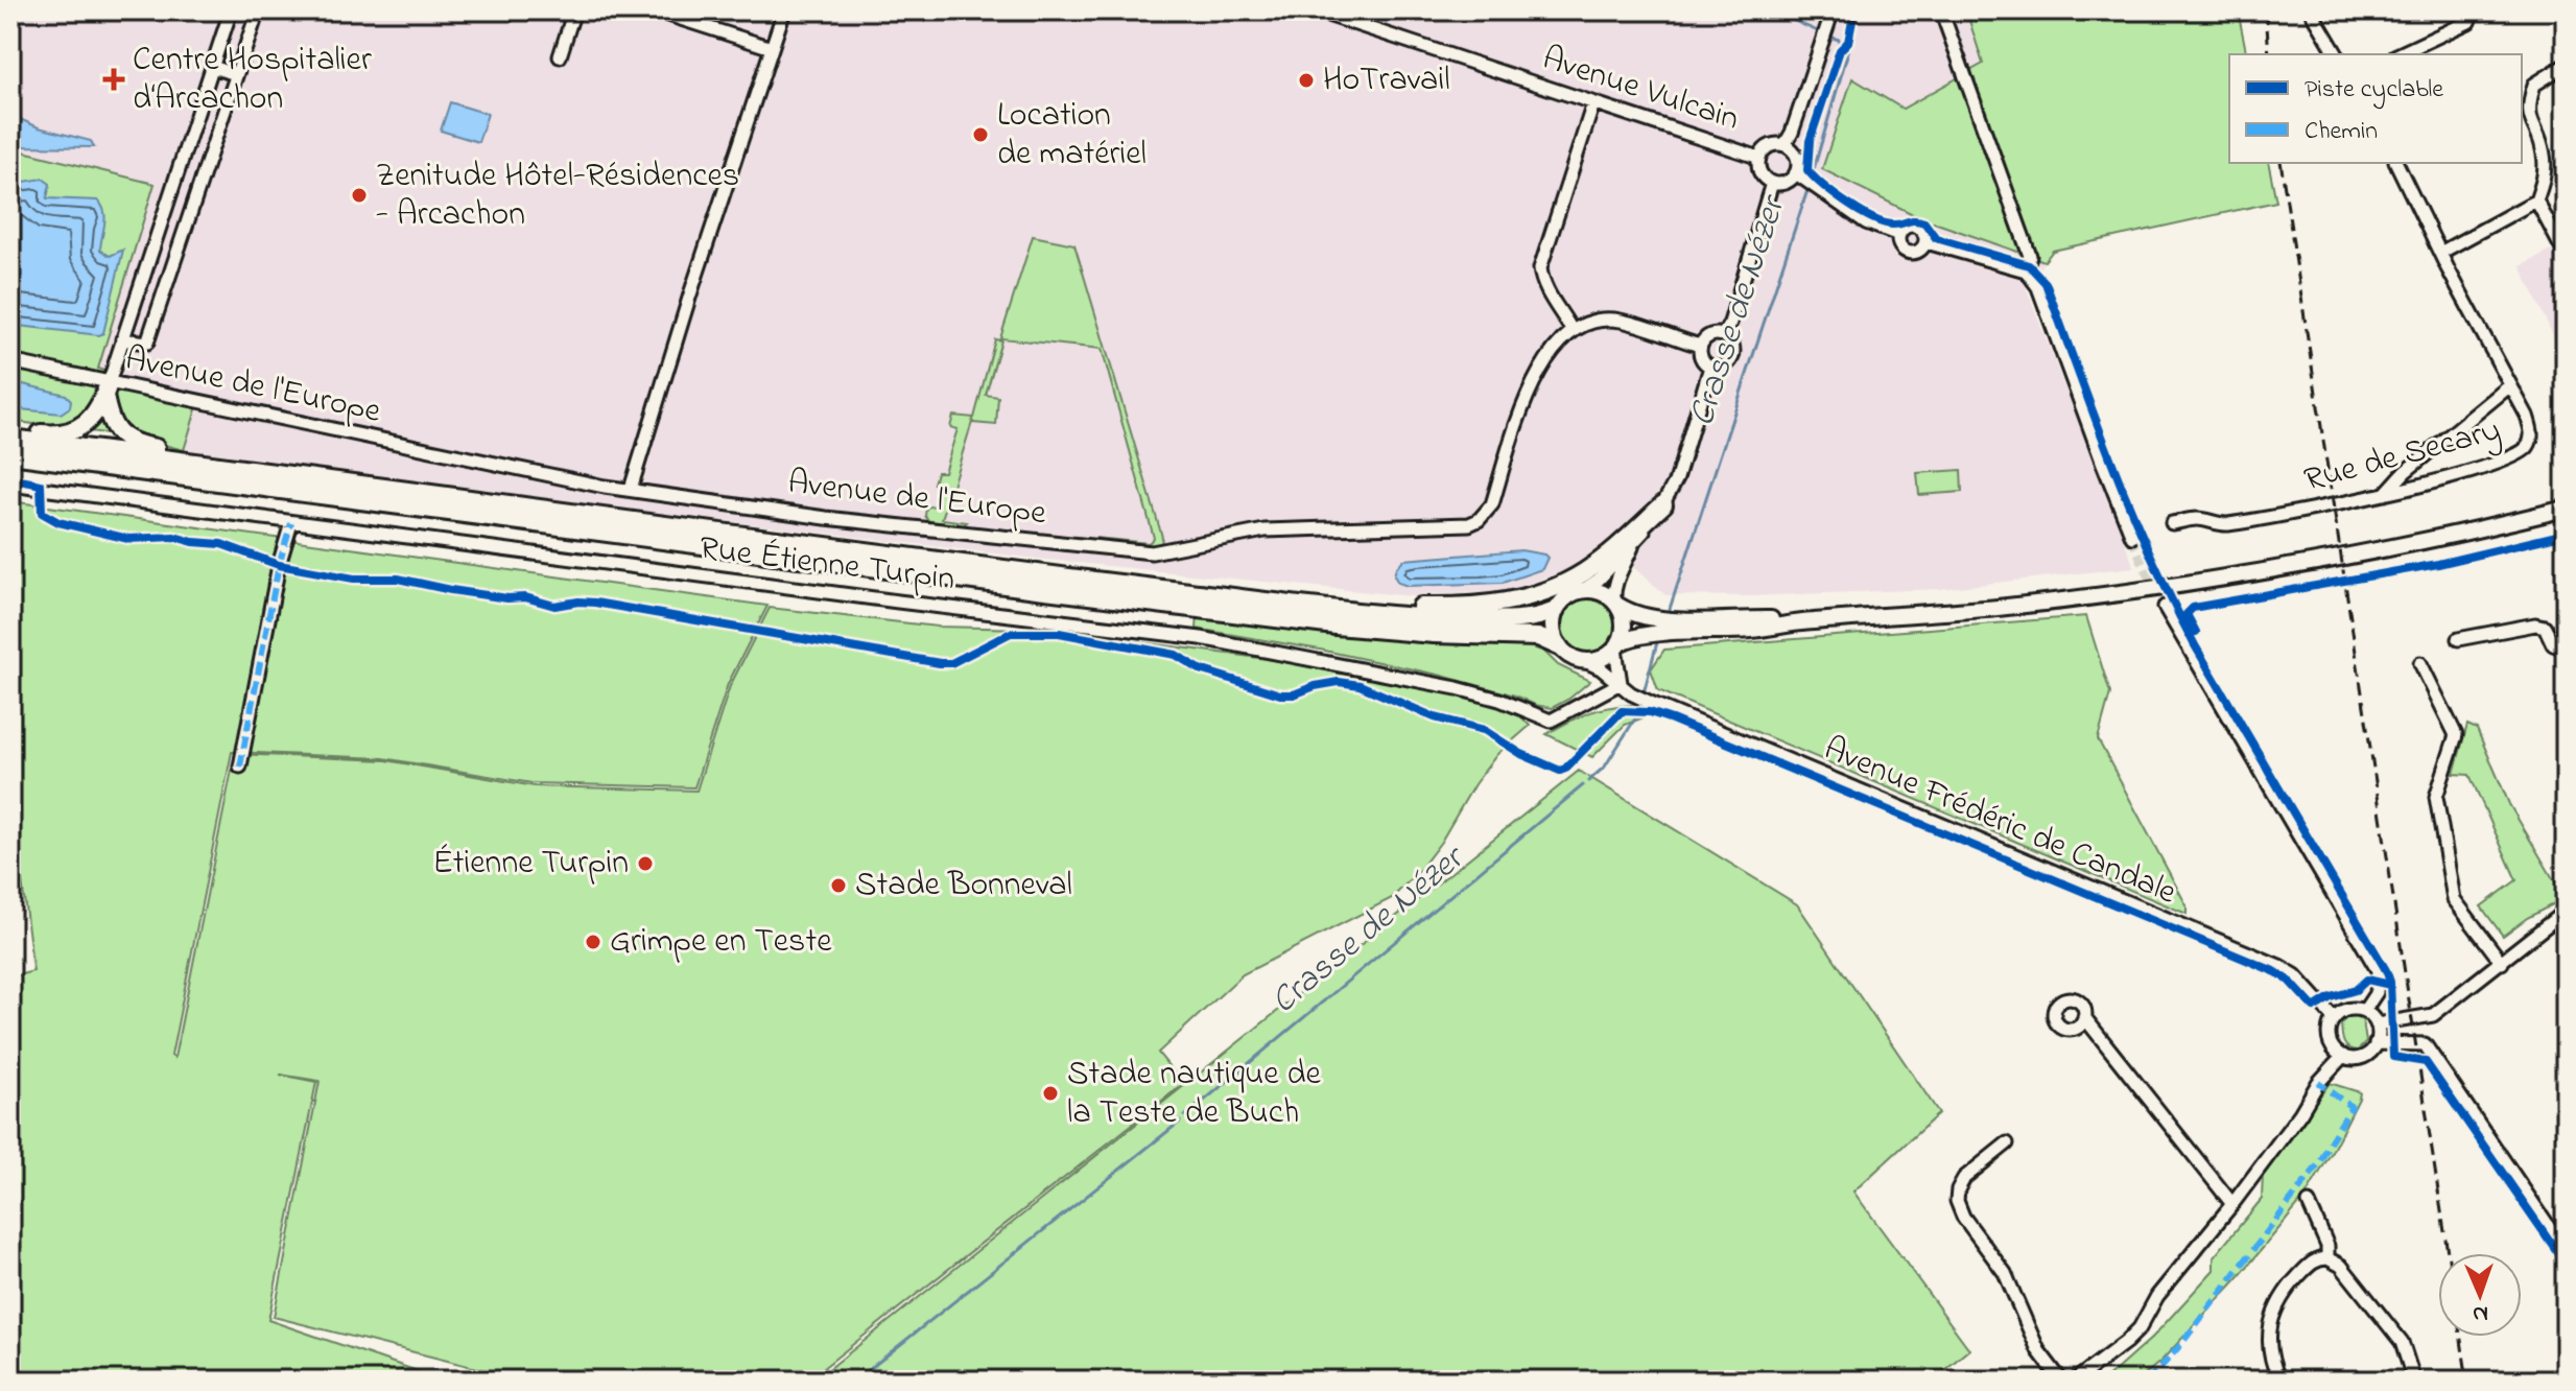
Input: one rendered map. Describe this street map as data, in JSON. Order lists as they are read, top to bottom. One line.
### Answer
{"streets":{"street":["Avenue Vulcain","Avenue de l'Europe","Rue de Secary","Rue Étienne Turpin","Avenue Frédéric de Candale"]},"crossings":[["Rue Étienne Turpin","Avenue Frédéric de Candale"]],"water":["Crasse de Nézer"],"places":{"health":["Centre Hospitalier d‘Arcachon"],"other":["HoTravail","Location de matériel","Zenitude Hôtel-Résidences - Arcachon","Étienne Turpin","Stade Bonneval","Grimpe en Teste","Stade nautique de la Teste de Buch"]},"legend":["Piste cyclable","Chemin"],"north":"bottom"}
